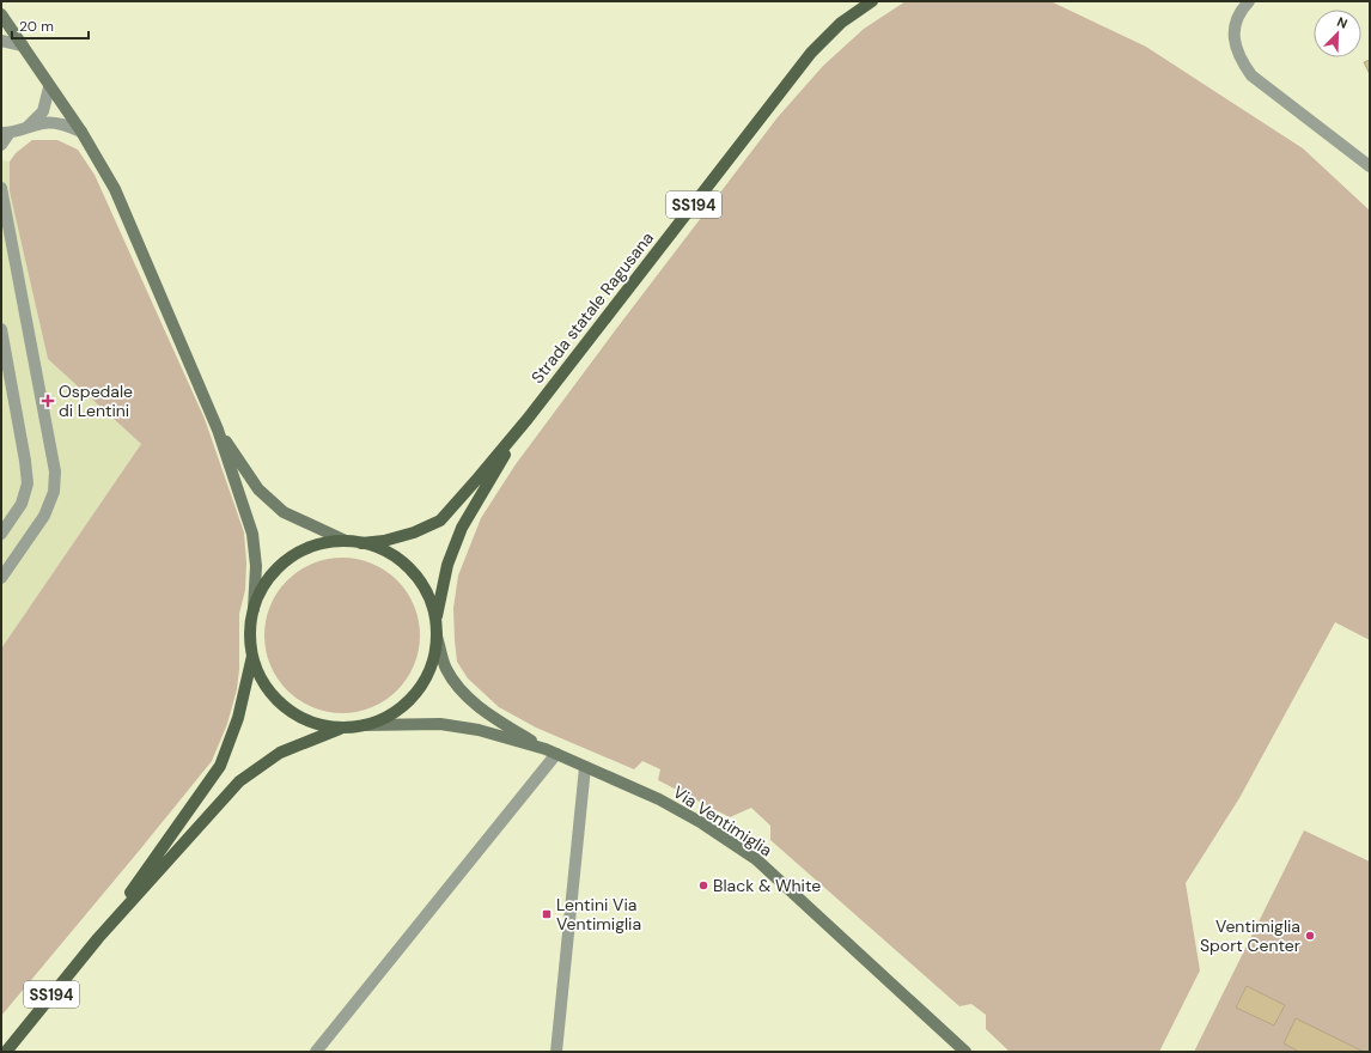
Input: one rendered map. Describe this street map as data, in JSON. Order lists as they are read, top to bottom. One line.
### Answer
{"streets":{"main road":["SS194","Strada statale Ragusana","Via Ventimiglia"]},"places":{"health":["Ospedale di Lentini"],"other":["Black & White","Ventimiglia Sport Center"],"transit":["Lentini Via Ventimiglia"]},"scale_bar":"20 m","north":"top right"}
